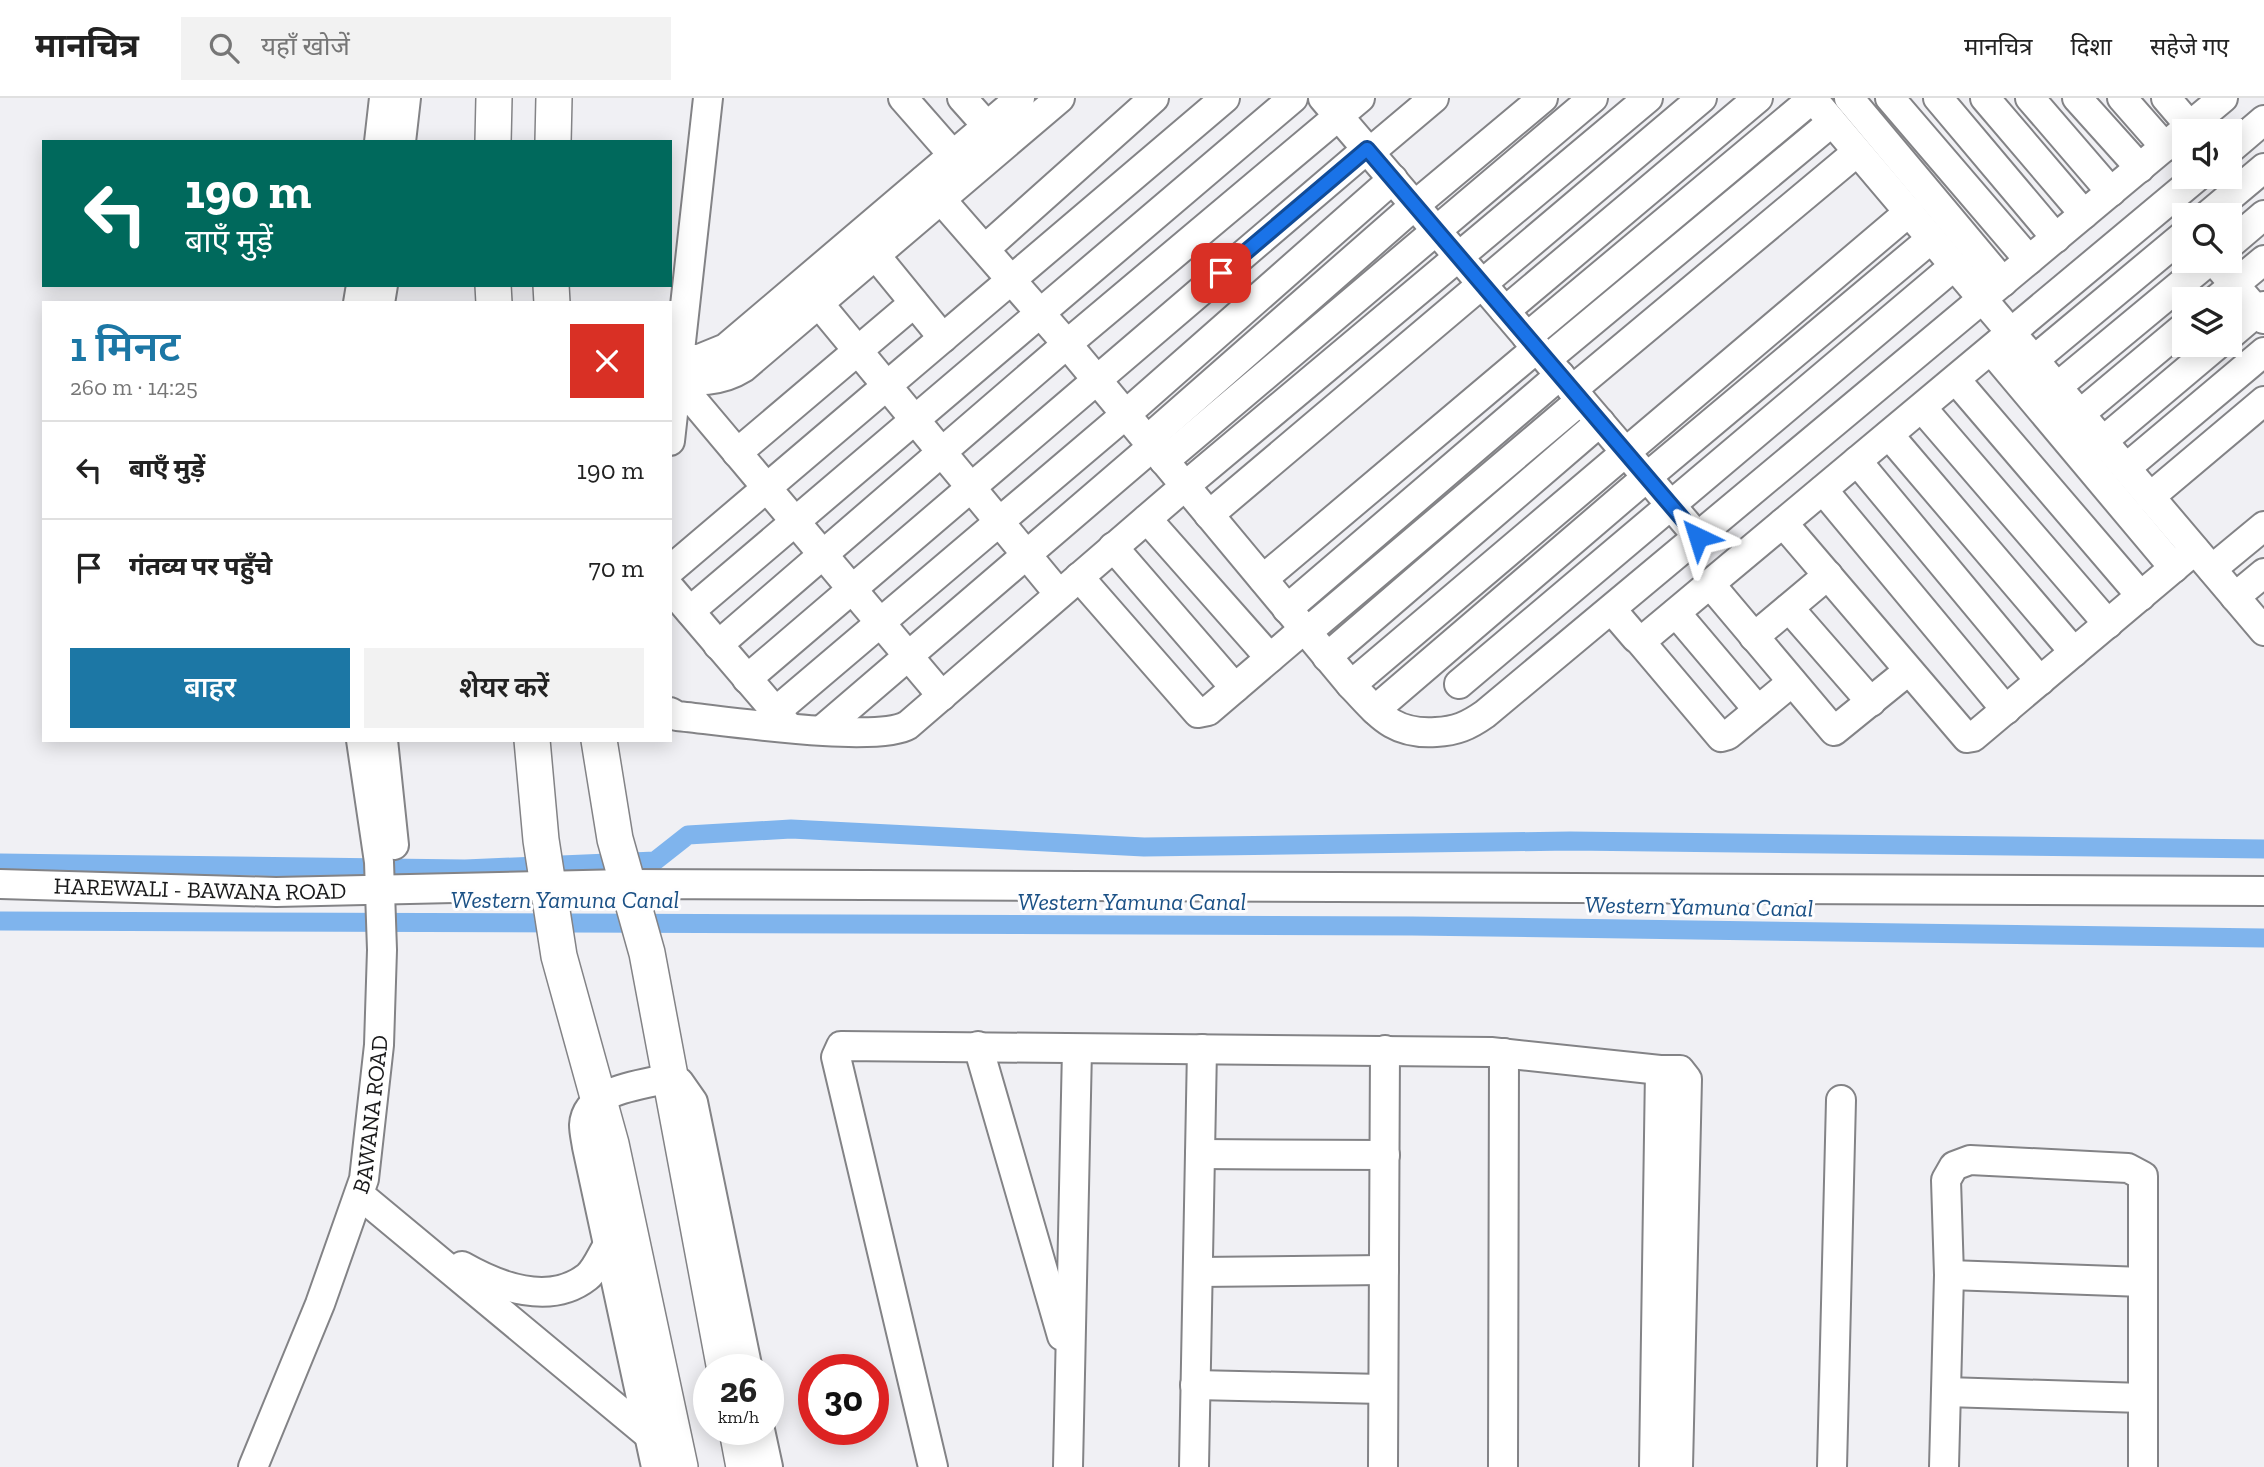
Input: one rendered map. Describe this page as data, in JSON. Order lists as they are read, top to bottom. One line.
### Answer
{"streets":{"street":["HAREWALI - BAWANA ROAD","BAWANA ROAD"]},"crossings":[["HAREWALI - BAWANA ROAD","BAWANA ROAD"]],"water":["Western Yamuna Canal"],"page":{"header":"मानचित्र","search":"यहाँ खोजें","nav":["मानचित्र","दिशा","सहेजे गए"],"turn":["190 m","बाएँ मुड़ें"],"heading":["1 मिनट","260 m · 14:25"],"list":[{"name":"बाएँ मुड़ें","value":"190 m"},{"name":"गंतव्य पर पहुँचे","value":"70 m"}],"buttons":["बाहर","शेयर करें"],"speed":"26 km/h","limit":"30"}}
